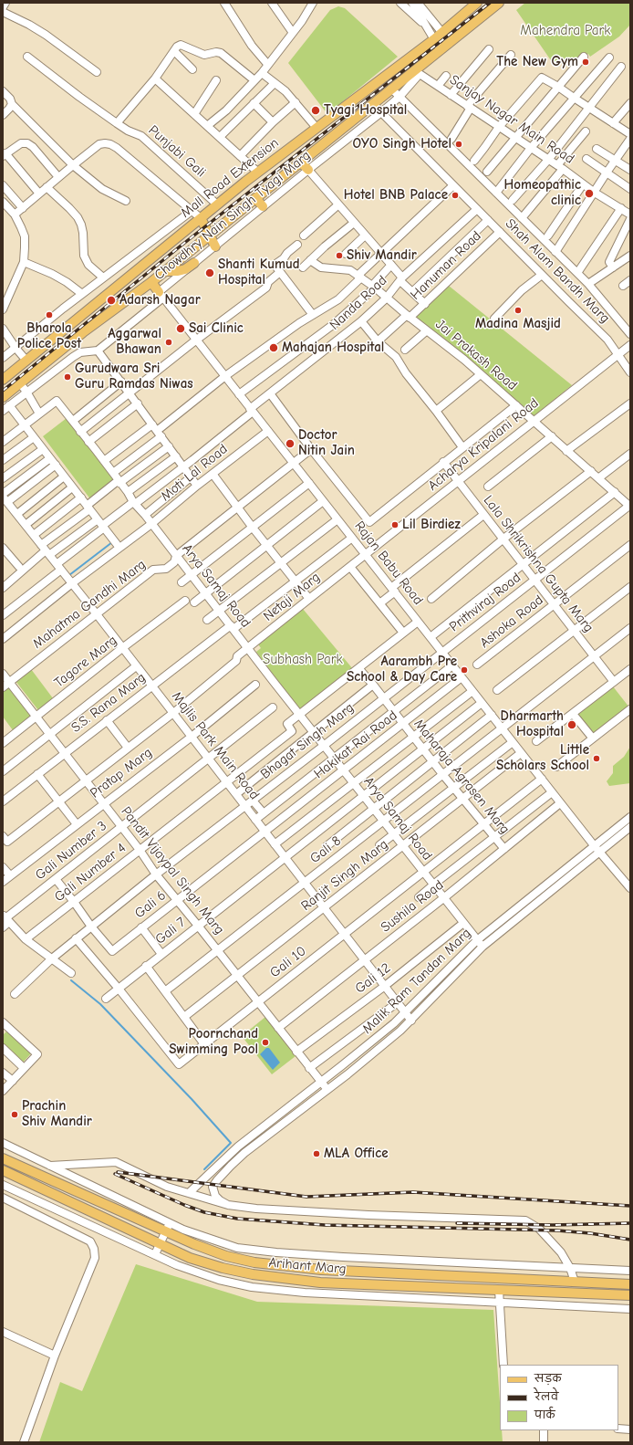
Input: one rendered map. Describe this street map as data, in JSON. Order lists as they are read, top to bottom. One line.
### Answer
{"streets":{"main road":["Mall Road Extension","Arihant Marg"],"street":["Sanjay Nagar Main Road","Punjabi Gali","Chowdhry Nain Singh Tyagi Marg","Hanuman Road","Shah Alam Bandh Marg","Nanda Road","Jai Prakash Road","Acharya Kripalani Road","Moti Lal Road","Rajan Babu Road","Lala Shrikrishna Gupta Marg","Arya Samaj Road","Netaji Marg","Prithviraj Road","Mahatma Gandhi Marg","Ashoka Road","Tagore Marg","S.S. Rana Marg","Bhagat Singh Marg","Hakikat Rai Road","Majlis Park Main Road","Pratap Marg","Maharaja Agrasen Marg","Gali 8","Gali Number 3","Pandit Vijaypal Singh Marg","Gali Number 4","Ranjit Singh Marg","Gali 6","Sushila Road","Gali 7","Gali 10","Gali 12","Malik Ram Tandan Marg"]},"crossings":[["Sanjay Nagar Main Road","Chowdhry Nain Singh Tyagi Marg"],["Punjabi Gali","Mall Road Extension"],["Chowdhry Nain Singh Tyagi Marg","Shah Alam Bandh Marg"],["Chowdhry Nain Singh Tyagi Marg","Rajan Babu Road"],["Hanuman Road","Shah Alam Bandh Marg"],["Hanuman Road","Jai Prakash Road"],["Shah Alam Bandh Marg","Nanda Road"],["Shah Alam Bandh Marg","Acharya Kripalani Road"],["Nanda Road","Jai Prakash Road"],["Nanda Road","Rajan Babu Road"],["Nanda Road","Arya Samaj Road"],["Nanda Road","Majlis Park Main Road"],["Jai Prakash Road","Acharya Kripalani Road"],["Jai Prakash Road","Prithviraj Road"],["Acharya Kripalani Road","Rajan Babu Road"],["Acharya Kripalani Road","Lala Shrikrishna Gupta Marg"],["Acharya Kripalani Road","Netaji Marg"],["Moti Lal Road","Rajan Babu Road"],["Moti Lal Road","Arya Samaj Road"],["Moti Lal Road","Majlis Park Main Road"],["Rajan Babu Road","Netaji Marg"],["Rajan Babu Road","Prithviraj Road"],["Rajan Babu Road","Mahatma Gandhi Marg"],["Rajan Babu Road","S.S. Rana Marg"],["Rajan Babu Road","Bhagat Singh Marg"],["Rajan Babu Road","Hakikat Rai Road"],["Rajan Babu Road","Gali 8"],["Rajan Babu Road","Gali Number 4"],["Rajan Babu Road","Ranjit Singh Marg"],["Rajan Babu Road","Sushila Road"],["Rajan Babu Road","Gali 7"],["Rajan Babu Road","Gali 10"],["Rajan Babu Road","Malik Ram Tandan Marg"],["Lala Shrikrishna Gupta Marg","Prithviraj Road"],["Lala Shrikrishna Gupta Marg","Ashoka Road"],["Lala Shrikrishna Gupta Marg","Gali 8"],["Arya Samaj Road","Netaji Marg"],["Arya Samaj Road","Mahatma Gandhi Marg"],["Arya Samaj Road","S.S. Rana Marg"],["Arya Samaj Road","Bhagat Singh Marg"],["Arya Samaj Road","Hakikat Rai Road"],["Arya Samaj Road","Gali 8"],["Arya Samaj Road","Gali Number 4"],["Arya Samaj Road","Ranjit Singh Marg"],["Arya Samaj Road","Sushila Road"],["Arya Samaj Road","Gali 7"],["Arya Samaj Road","Gali 10"],["Arya Samaj Road","Gali 12"],["Arya Samaj Road","Malik Ram Tandan Marg"],["Netaji Marg","Majlis Park Main Road"],["Netaji Marg","Pandit Vijaypal Singh Marg"],["Prithviraj Road","Bhagat Singh Marg"],["Mahatma Gandhi Marg","Majlis Park Main Road"],["Mahatma Gandhi Marg","Pandit Vijaypal Singh Marg"],["Tagore Marg","Majlis Park Main Road"],["Tagore Marg","Pandit Vijaypal Singh Marg"],["S.S. Rana Marg","Majlis Park Main Road"],["S.S. Rana Marg","Pandit Vijaypal Singh Marg"],["Bhagat Singh Marg","Majlis Park Main Road"],["Bhagat Singh Marg","Maharaja Agrasen Marg"],["Bhagat Singh Marg","Pandit Vijaypal Singh Marg"],["Bhagat Singh Marg","Gali 6"],["Bhagat Singh Marg","Gali 10"],["Hakikat Rai Road","Majlis Park Main Road"],["Hakikat Rai Road","Maharaja Agrasen Marg"],["Hakikat Rai Road","Gali 6"],["Majlis Park Main Road","Pratap Marg"],["Majlis Park Main Road","Gali 8"],["Majlis Park Main Road","Gali Number 3"],["Majlis Park Main Road","Gali Number 4"],["Majlis Park Main Road","Ranjit Singh Marg"],["Majlis Park Main Road","Gali 6"],["Majlis Park Main Road","Sushila Road"],["Majlis Park Main Road","Gali 7"],["Majlis Park Main Road","Gali 10"],["Majlis Park Main Road","Gali 12"],["Majlis Park Main Road","Malik Ram Tandan Marg"],["Pratap Marg","Pandit Vijaypal Singh Marg"],["Maharaja Agrasen Marg","Gali 8"],["Maharaja Agrasen Marg","Gali Number 4"],["Maharaja Agrasen Marg","Ranjit Singh Marg"],["Maharaja Agrasen Marg","Sushila Road"],["Maharaja Agrasen Marg","Gali 7"],["Maharaja Agrasen Marg","Gali 10"],["Gali 8","Pandit Vijaypal Singh Marg"],["Gali Number 3","Pandit Vijaypal Singh Marg"],["Pandit Vijaypal Singh Marg","Gali Number 4"],["Pandit Vijaypal Singh Marg","Ranjit Singh Marg"],["Pandit Vijaypal Singh Marg","Gali 6"],["Pandit Vijaypal Singh Marg","Sushila Road"],["Pandit Vijaypal Singh Marg","Gali 7"],["Pandit Vijaypal Singh Marg","Gali 10"],["Pandit Vijaypal Singh Marg","Gali 12"],["Pandit Vijaypal Singh Marg","Malik Ram Tandan Marg"],["Gali 7","Gali 10"]],"parks":["Mahendra Park","Subhash Park"],"places":["The New Gym","Tyagi Hospital","OYO Singh Hotel","Homeopathic clinic","Hotel BNB Palace","Shiv Mandir","Shanti Kumud Hospital","Adarsh Nagar","Madina Masjid","Bharola Police Post","Sai Clinic","Aggarwal Bhawan","Mahajan Hospital","Gurudwara Sri Guru Ramdas Niwas","Doctor Nitin Jain","Lil Birdiez","Aarambh Pre School & Day Care","Dharmarth Hospital","Little Scholars School","Poornchand Swimming Pool","Prachin Shiv Mandir","MLA Office"],"legend":["सड़क","रेलवे","पार्क"]}
